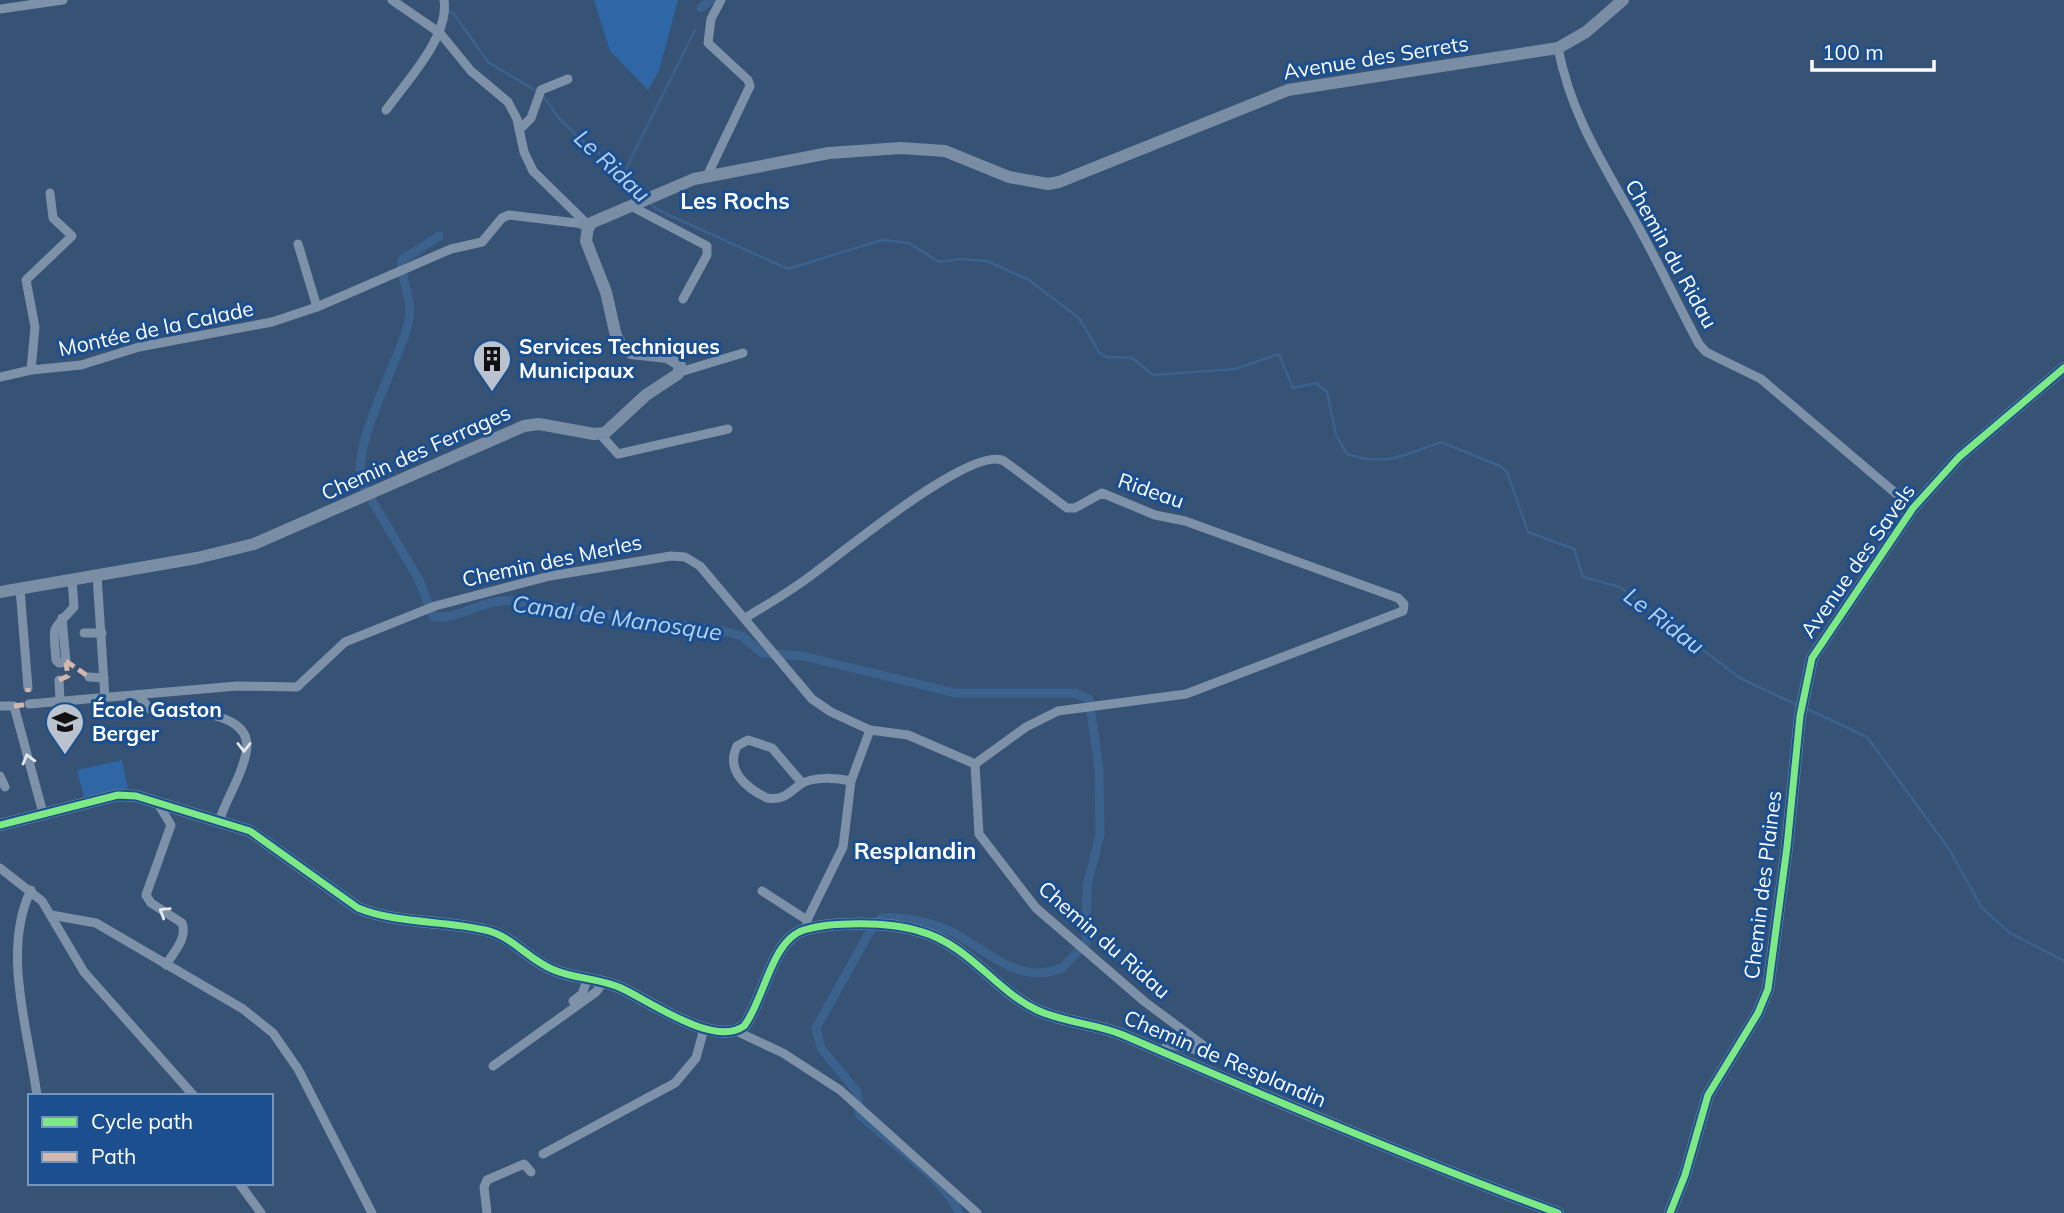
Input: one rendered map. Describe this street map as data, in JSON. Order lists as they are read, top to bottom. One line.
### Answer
{"streets":{"street":["Avenue des Serrets","Chemin du Ridau","Montée de la Calade","Chemin des Ferrages","Rideau","Chemin des Merles","Avenue des Savels","Chemin des Plaines","Chemin de Resplandin"]},"crossings":[["Avenue des Serrets","Chemin du Ridau"],["Avenue des Serrets","Montée de la Calade"],["Chemin du Ridau","Rideau"],["Chemin du Ridau","Chemin des Merles"],["Chemin du Ridau","Avenue des Savels"],["Chemin du Ridau","Chemin de Resplandin"],["Rideau","Chemin des Merles"],["Avenue des Savels","Chemin des Plaines"]],"districts":["Les Rochs","Resplandin"],"water":["Le Ridau","Canal de Manosque"],"places":{"building":["Services Techniques Municipaux"],"school or university":["École Gaston Berger"]},"legend":["Cycle path","Path"],"scale_bar":"100 m"}
